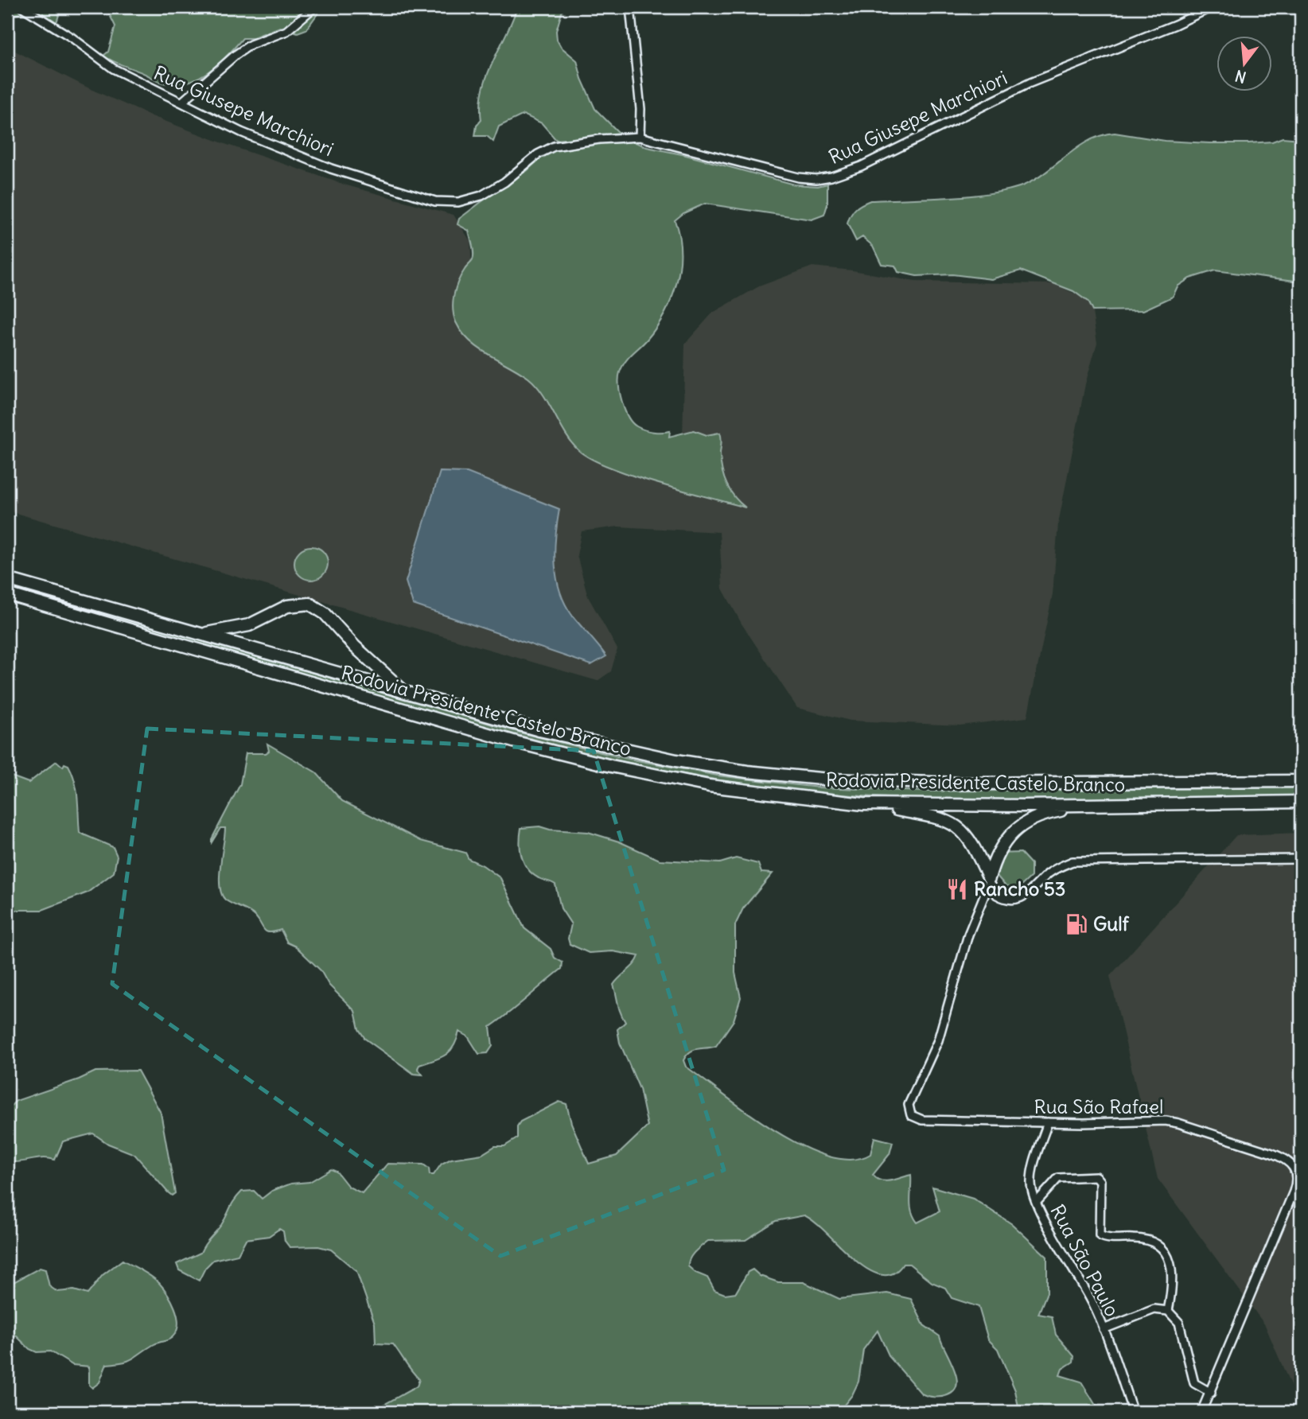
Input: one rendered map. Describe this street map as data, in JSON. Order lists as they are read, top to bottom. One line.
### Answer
{"streets":{"highway":["Rodovia Presidente Castelo Branco"],"street":["Rua Giusepe Marchiori","Rua São Rafael","Rua São Paulo"]},"crossings":[["Rua São Rafael","Rua São Paulo"]],"places":{"restaurant":["Rancho 53"],"fuel station":["Gulf"]},"north":"bottom"}
